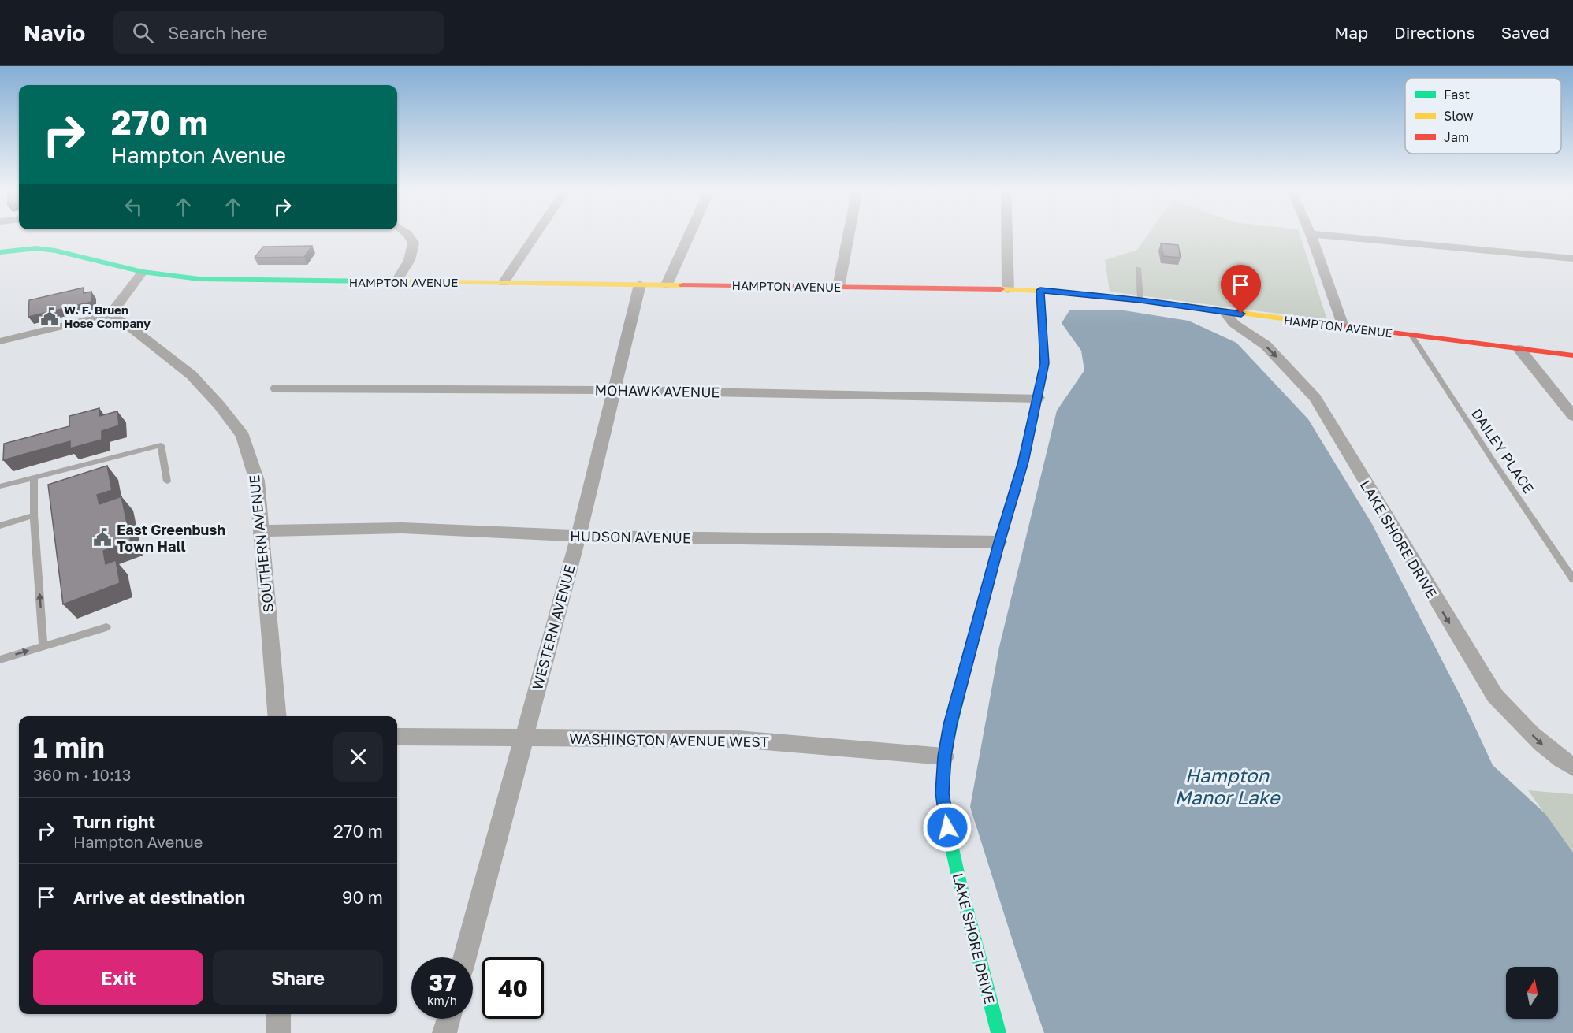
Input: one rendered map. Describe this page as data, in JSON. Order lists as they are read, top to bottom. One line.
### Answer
{"streets":{"street":["HAMPTON AVENUE","MOHAWK AVENUE","HUDSON AVENUE","LAKE SHORE DRIVE","SOUTHERN AVENUE","WESTERN AVENUE","WASHINGTON AVENUE WEST"],"lane":["DAILEY PLACE"]},"crossings":[["HAMPTON AVENUE","DAILEY PLACE"],["HAMPTON AVENUE","LAKE SHORE DRIVE"],["HAMPTON AVENUE","WESTERN AVENUE"],["MOHAWK AVENUE","LAKE SHORE DRIVE"],["MOHAWK AVENUE","WESTERN AVENUE"],["HUDSON AVENUE","LAKE SHORE DRIVE"],["HUDSON AVENUE","SOUTHERN AVENUE"],["HUDSON AVENUE","WESTERN AVENUE"],["LAKE SHORE DRIVE","WASHINGTON AVENUE WEST"],["WESTERN AVENUE","WASHINGTON AVENUE WEST"]],"one_way":["LAKE SHORE DRIVE"],"water":["Hampton Manor Lake"],"places":{"public building":["W. F. Bruen Hose Company","East Greenbush Town Hall"]},"legend":["Fast","Slow","Jam"],"north":"top","page":{"header":"Navio","search":"Search here","nav":["Map","Directions","Saved"],"turn":["270 m","Hampton Avenue"],"heading":["1 min","360 m · 10:13"],"list":[{"name":"Turn right","note":"Hampton Avenue","value":"270 m"},{"name":"Arrive at destination","value":"90 m"}],"buttons":["Exit","Share"],"speed":"37 km/h","limit":"40"}}
